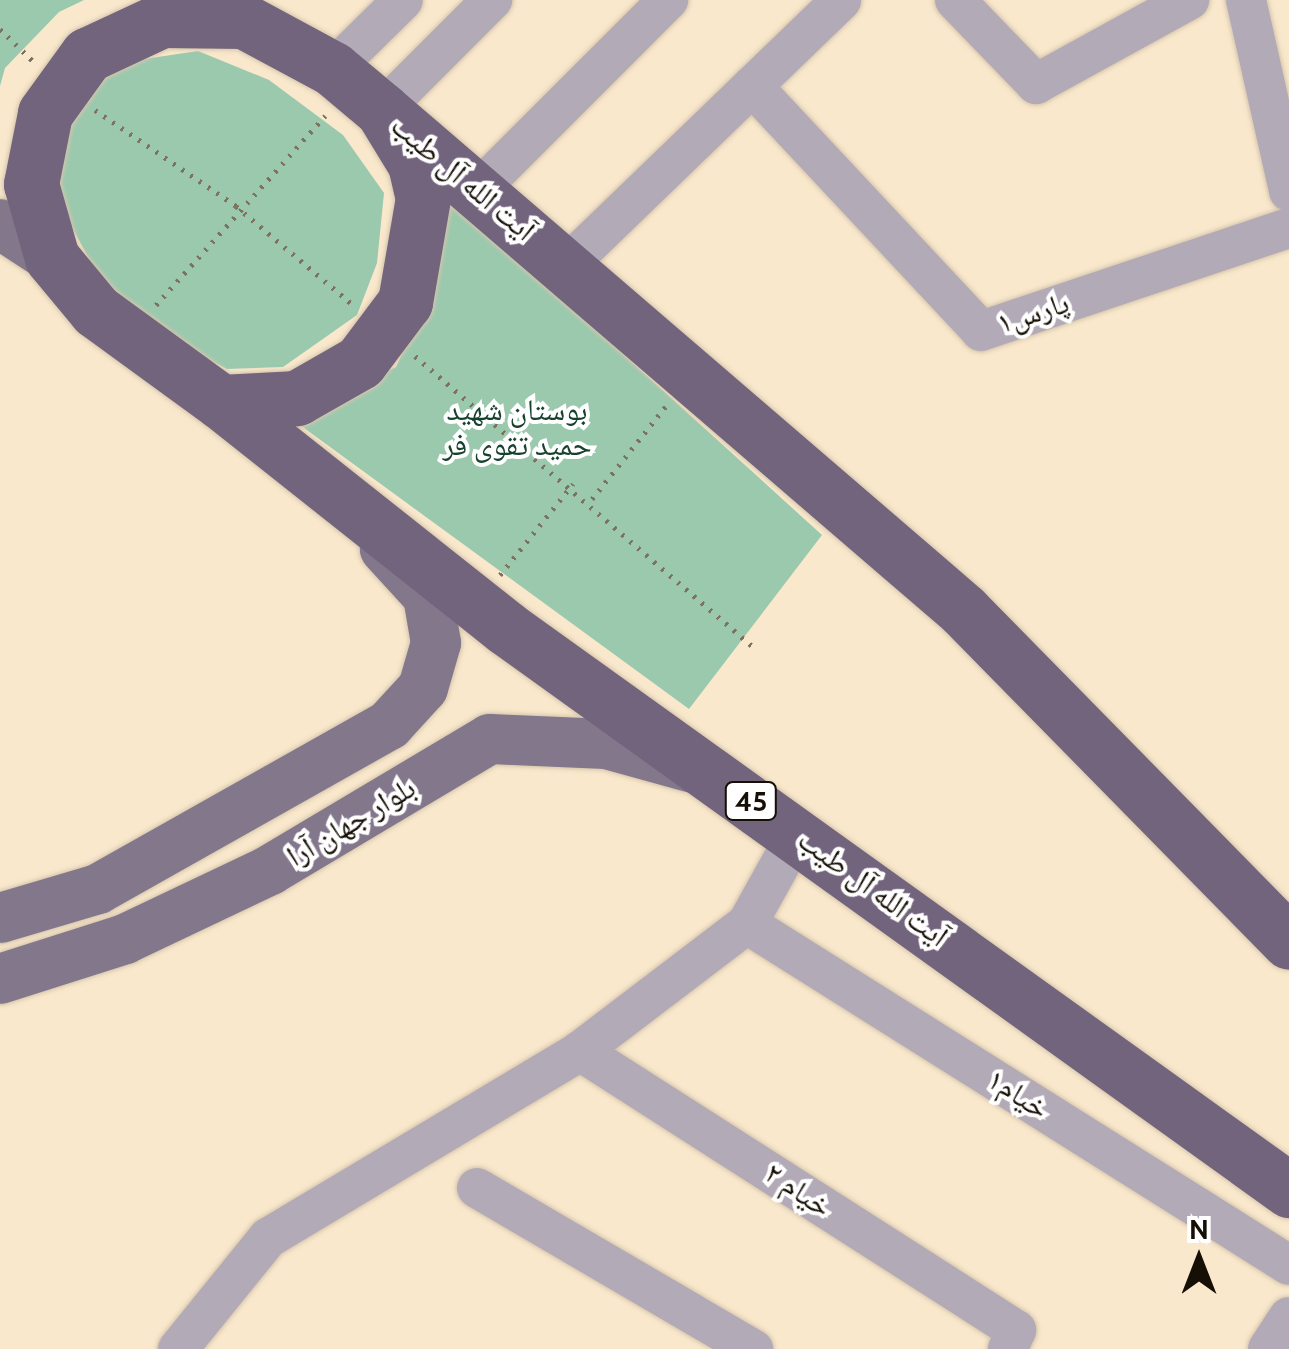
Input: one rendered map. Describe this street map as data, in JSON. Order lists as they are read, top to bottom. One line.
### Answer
{"streets":{"highway":["آیت الله آل طیب","45"],"main road":["بلوار جهان آرا"],"street":["پارس۱","خیام۱","خیام ۲"]},"crossings":[["آیت الله آل طیب","بلوار جهان آرا"]],"parks":["بوستان شهید حمید تقوی فر"],"north":"top"}
